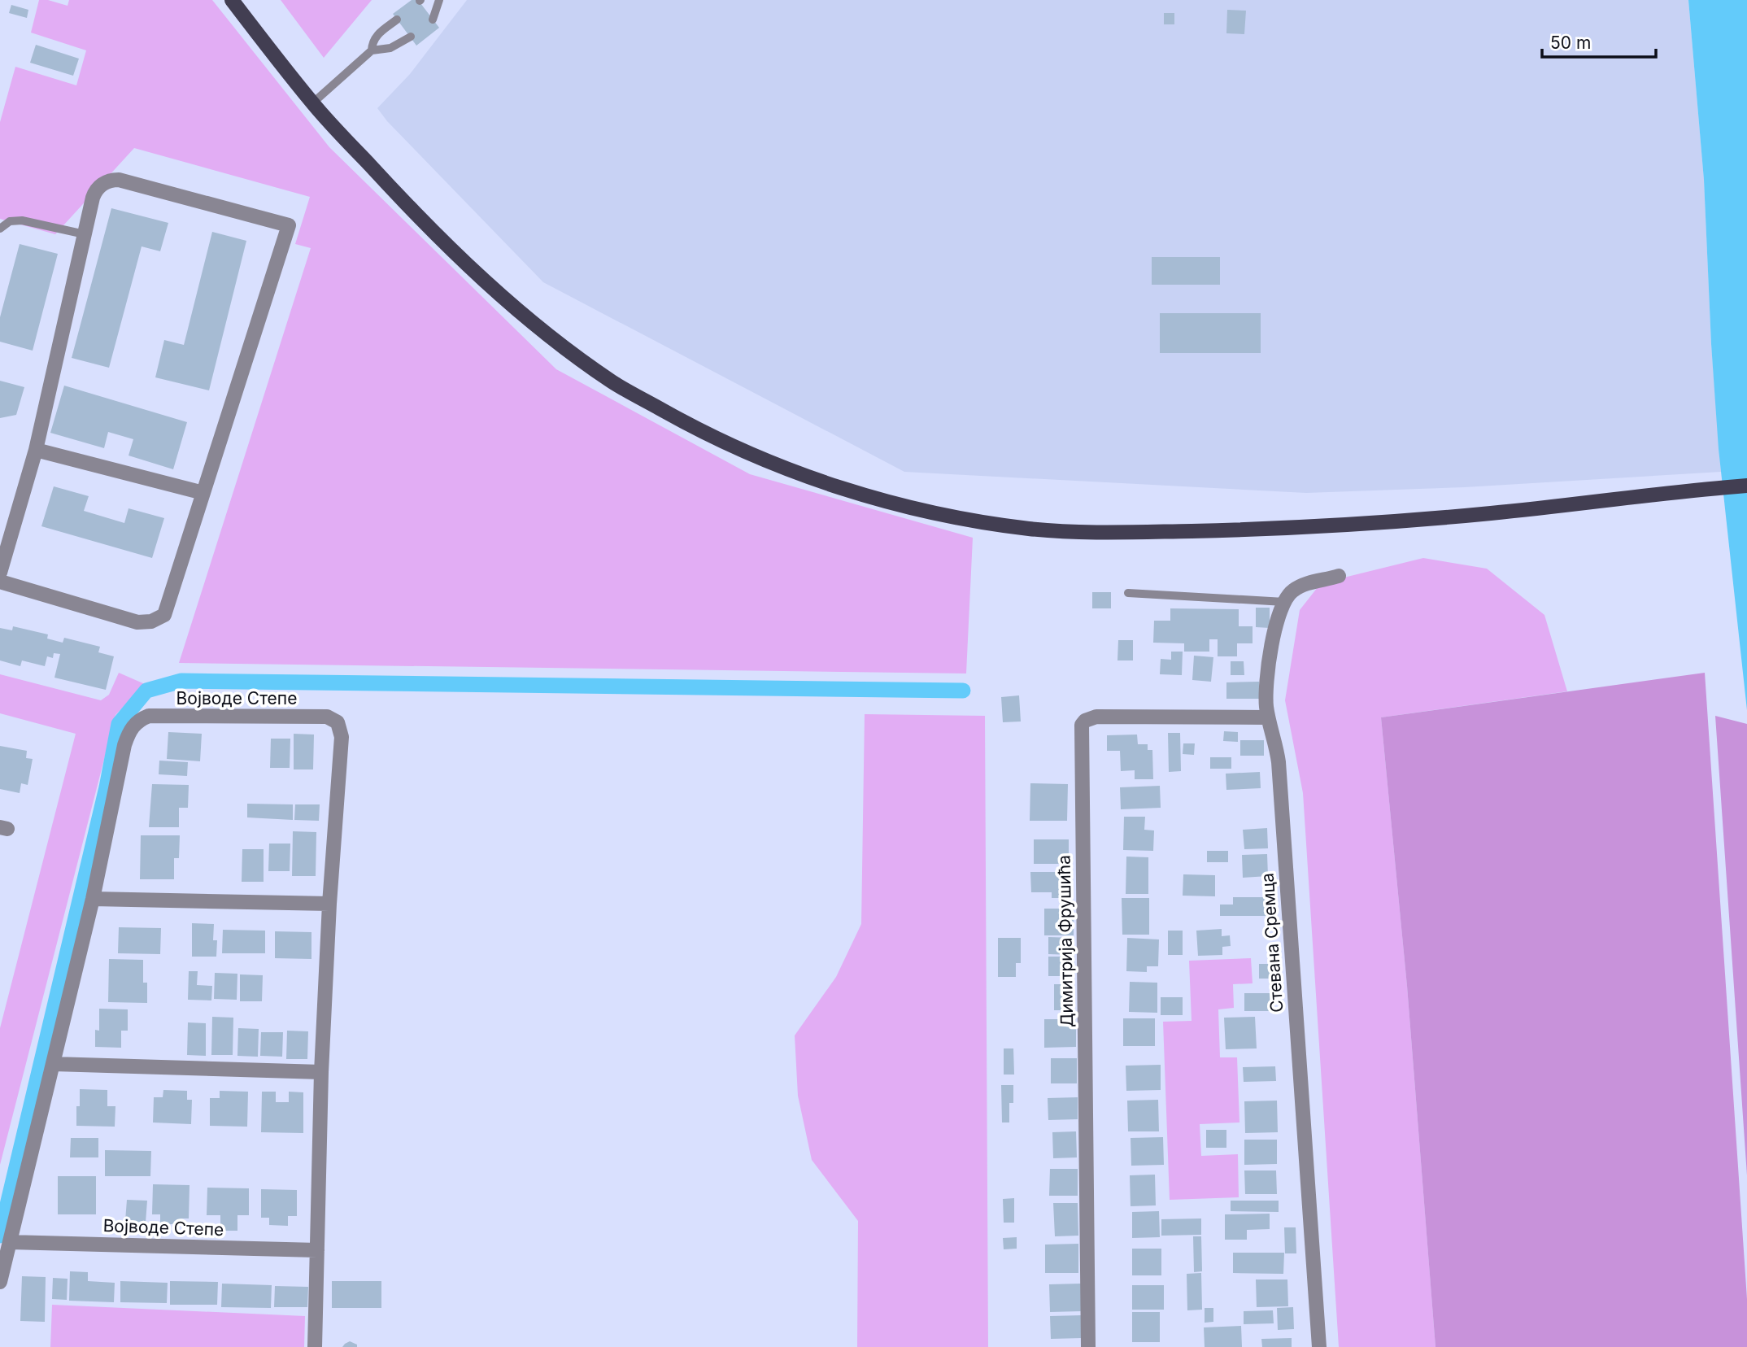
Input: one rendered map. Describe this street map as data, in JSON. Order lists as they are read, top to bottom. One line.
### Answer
{"streets":{"street":["Војводе Степе","Димитрија Фрушића","Стевана Сремца"]},"crossings":[["Димитрија Фрушића","Стевана Сремца"]],"scale_bar":"50 m"}
